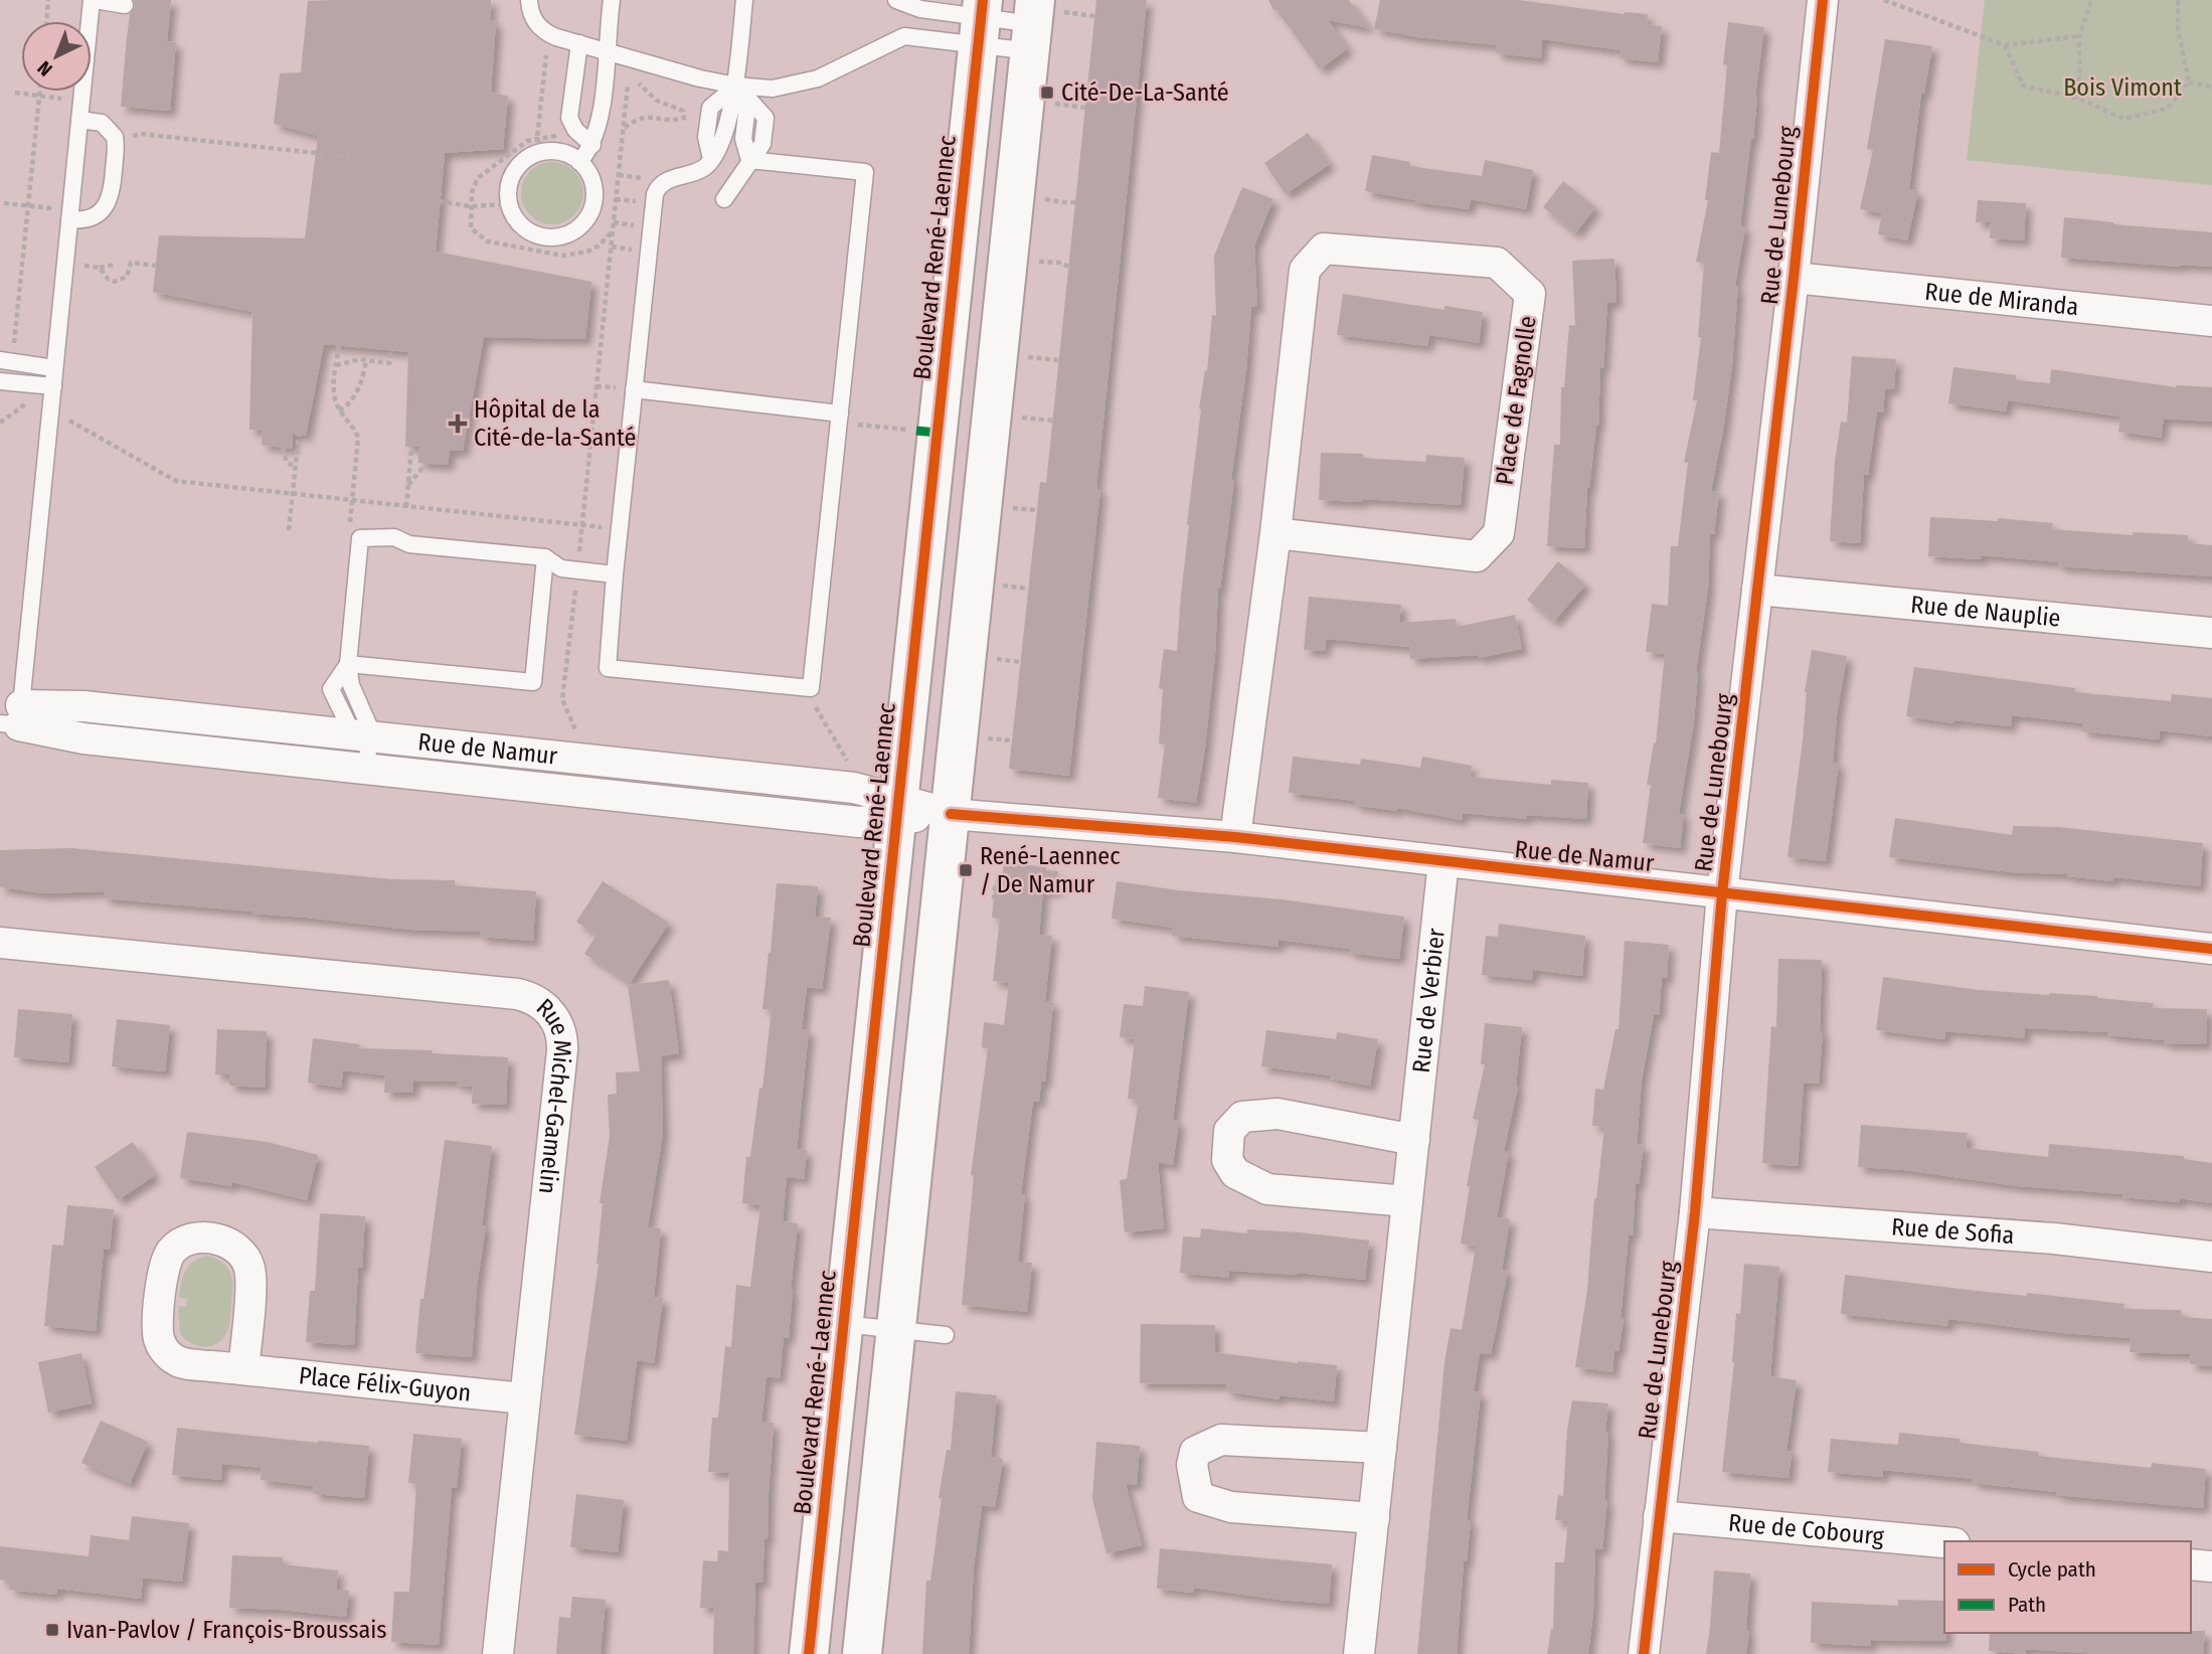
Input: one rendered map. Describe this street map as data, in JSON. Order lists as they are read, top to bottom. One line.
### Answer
{"streets":{"street":["Rue de Lunebourg","Boulevard René-Laennec","Rue de Miranda","Place de Fagnolle","Rue de Nauplie","Rue de Namur","Rue de Verbier","Rue Michel-Gamelin","Rue de Sofia","Place Félix-Guyon","Rue de Cobourg"]},"crossings":[["Rue de Lunebourg","Rue de Miranda"],["Rue de Lunebourg","Rue de Nauplie"],["Rue de Lunebourg","Rue de Namur"],["Rue de Lunebourg","Rue de Sofia"],["Rue de Lunebourg","Rue de Cobourg"],["Boulevard René-Laennec","Rue de Namur"],["Place de Fagnolle","Rue de Namur"],["Rue de Namur","Rue de Verbier"],["Rue Michel-Gamelin","Place Félix-Guyon"]],"parks":["Bois Vimont"],"places":{"transit":["Cité-De-La-Santé","René-Laennec / De Namur","Ivan-Pavlov / François-Broussais"],"health":["Hôpital de la Cité-de-la-Santé"]},"legend":["Cycle path","Path"],"north":"bottom left"}
